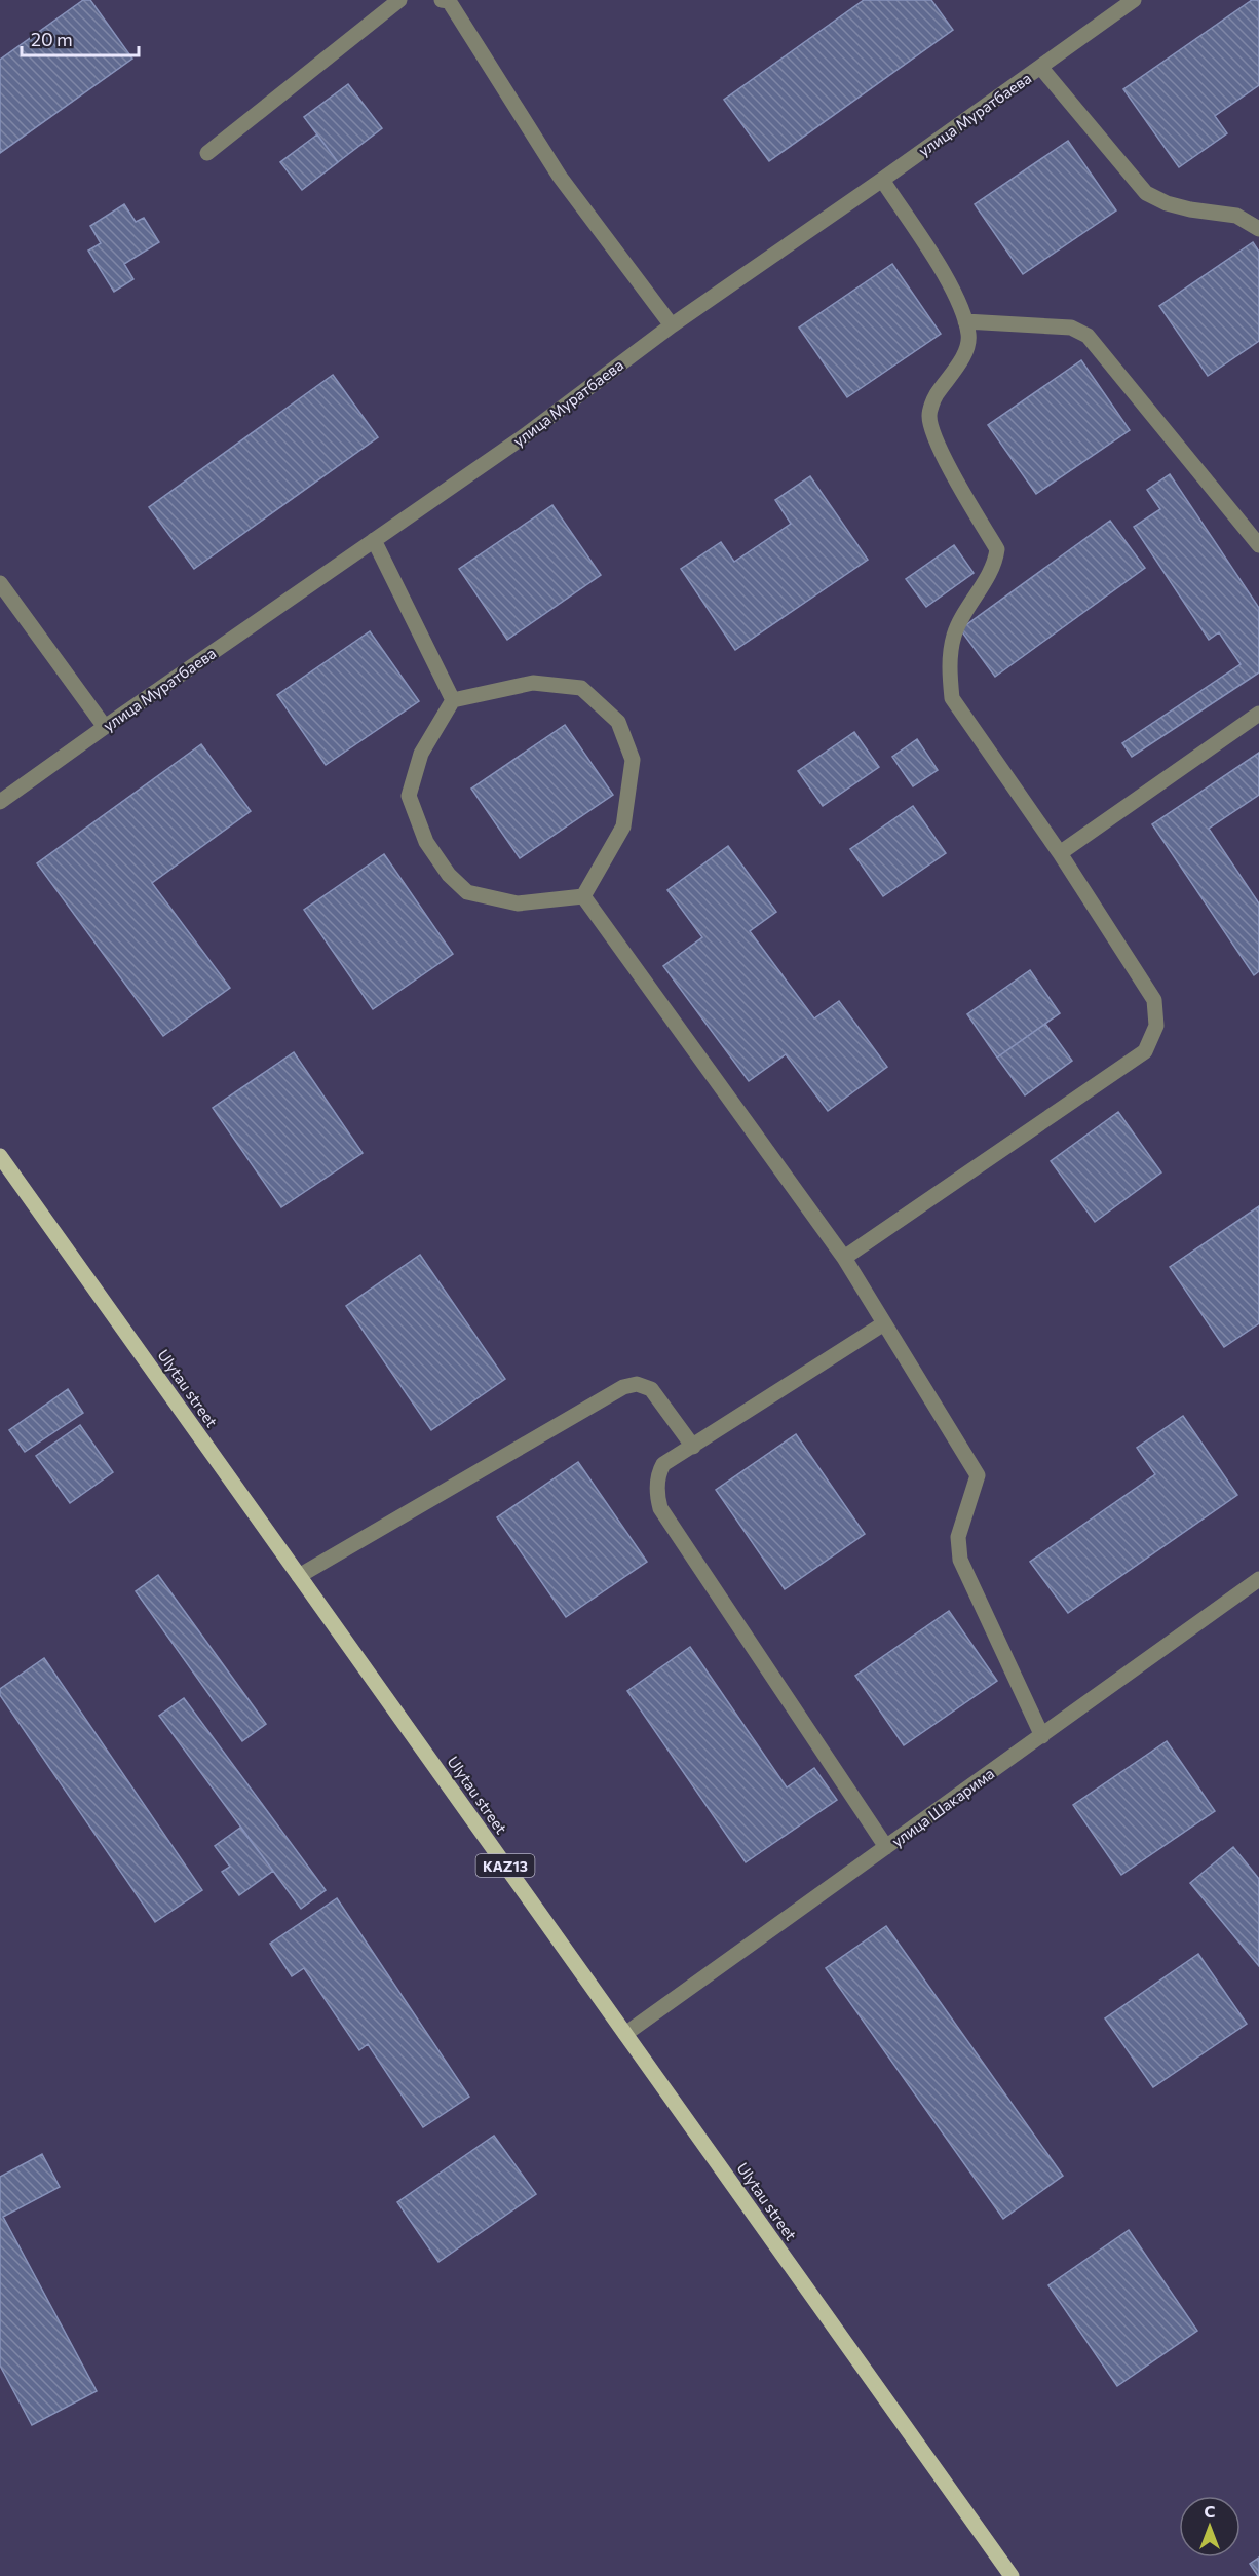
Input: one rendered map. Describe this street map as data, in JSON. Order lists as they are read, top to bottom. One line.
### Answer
{"streets":{"main road":["Ulytau street","KAZ13"],"street":["улица Муратбаева","улица Шакарима"]},"crossings":[["Ulytau street","улица Шакарима"]],"scale_bar":"20 m","north":"top"}
